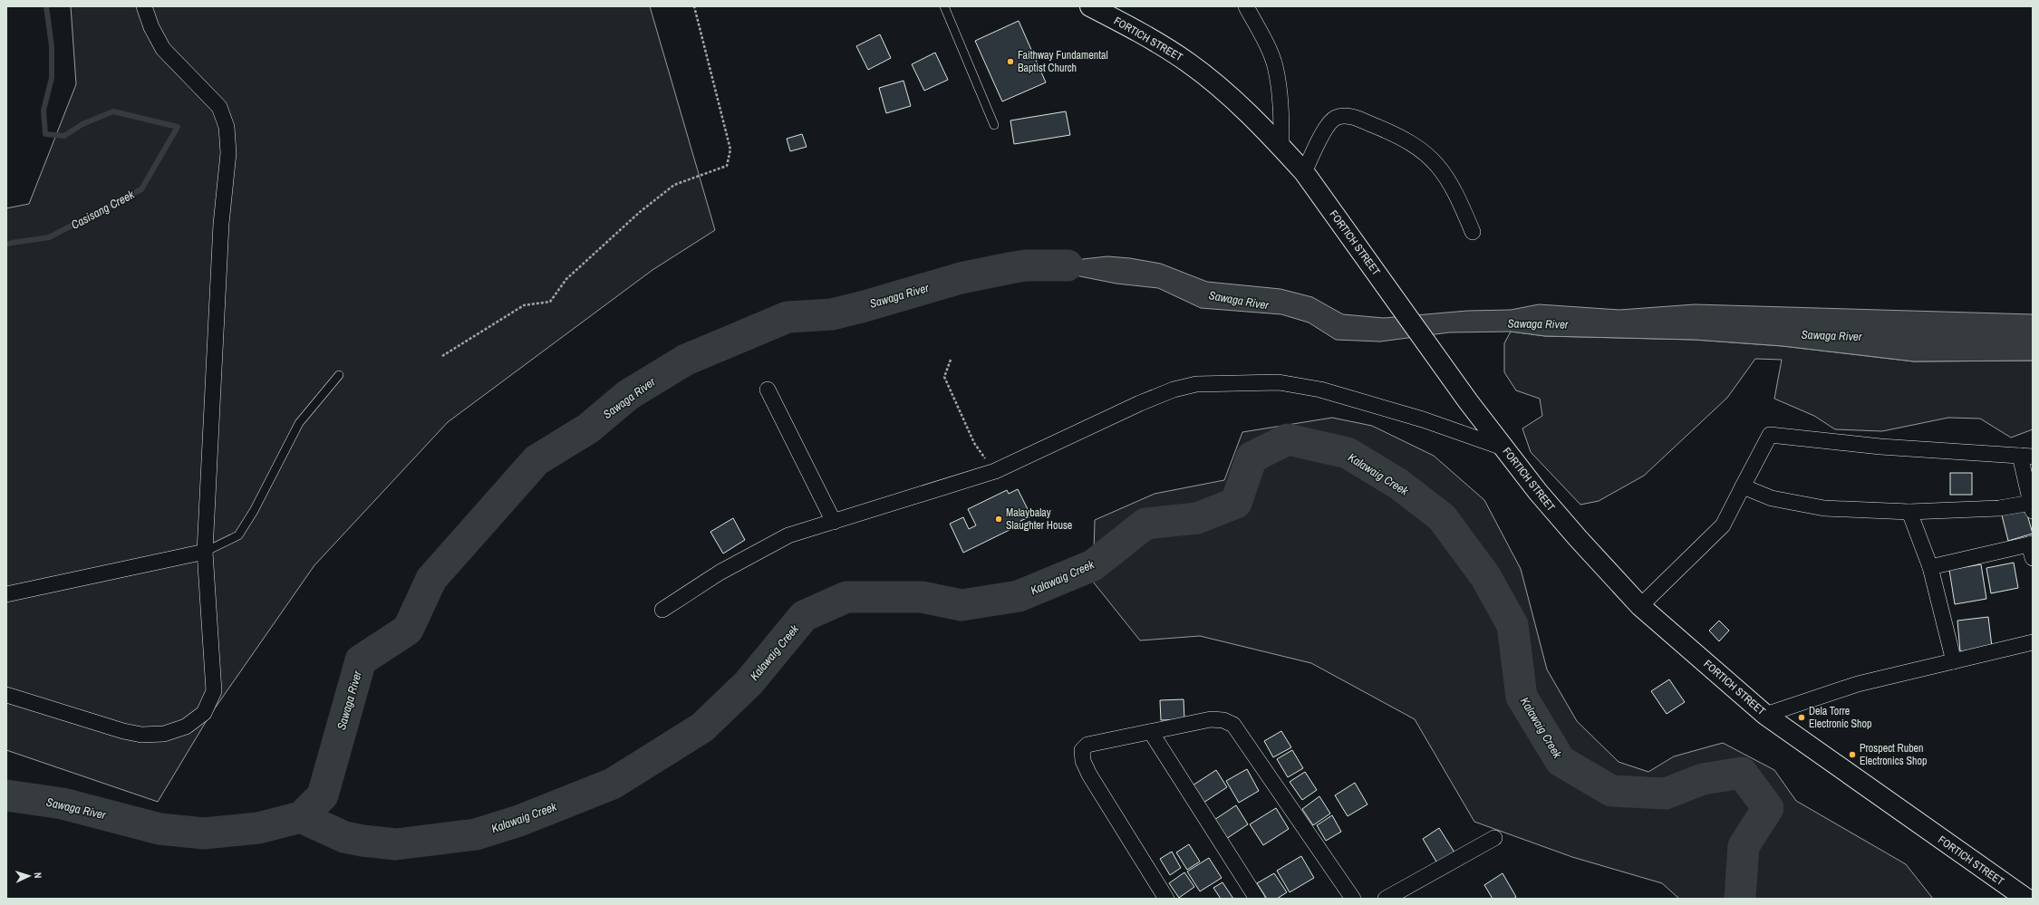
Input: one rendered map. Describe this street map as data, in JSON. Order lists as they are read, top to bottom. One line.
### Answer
{"streets":{"highway":["FORTICH STREET"]},"water":["Casisang Creek","Sawaga River","Kalawaig Creek"],"places":["Faithway Fundamental Baptist Church","Malaybalay Slaughter House","Dela Torre Electronic Shop","Prospect Ruben Electronics Shop"],"north":"right"}
